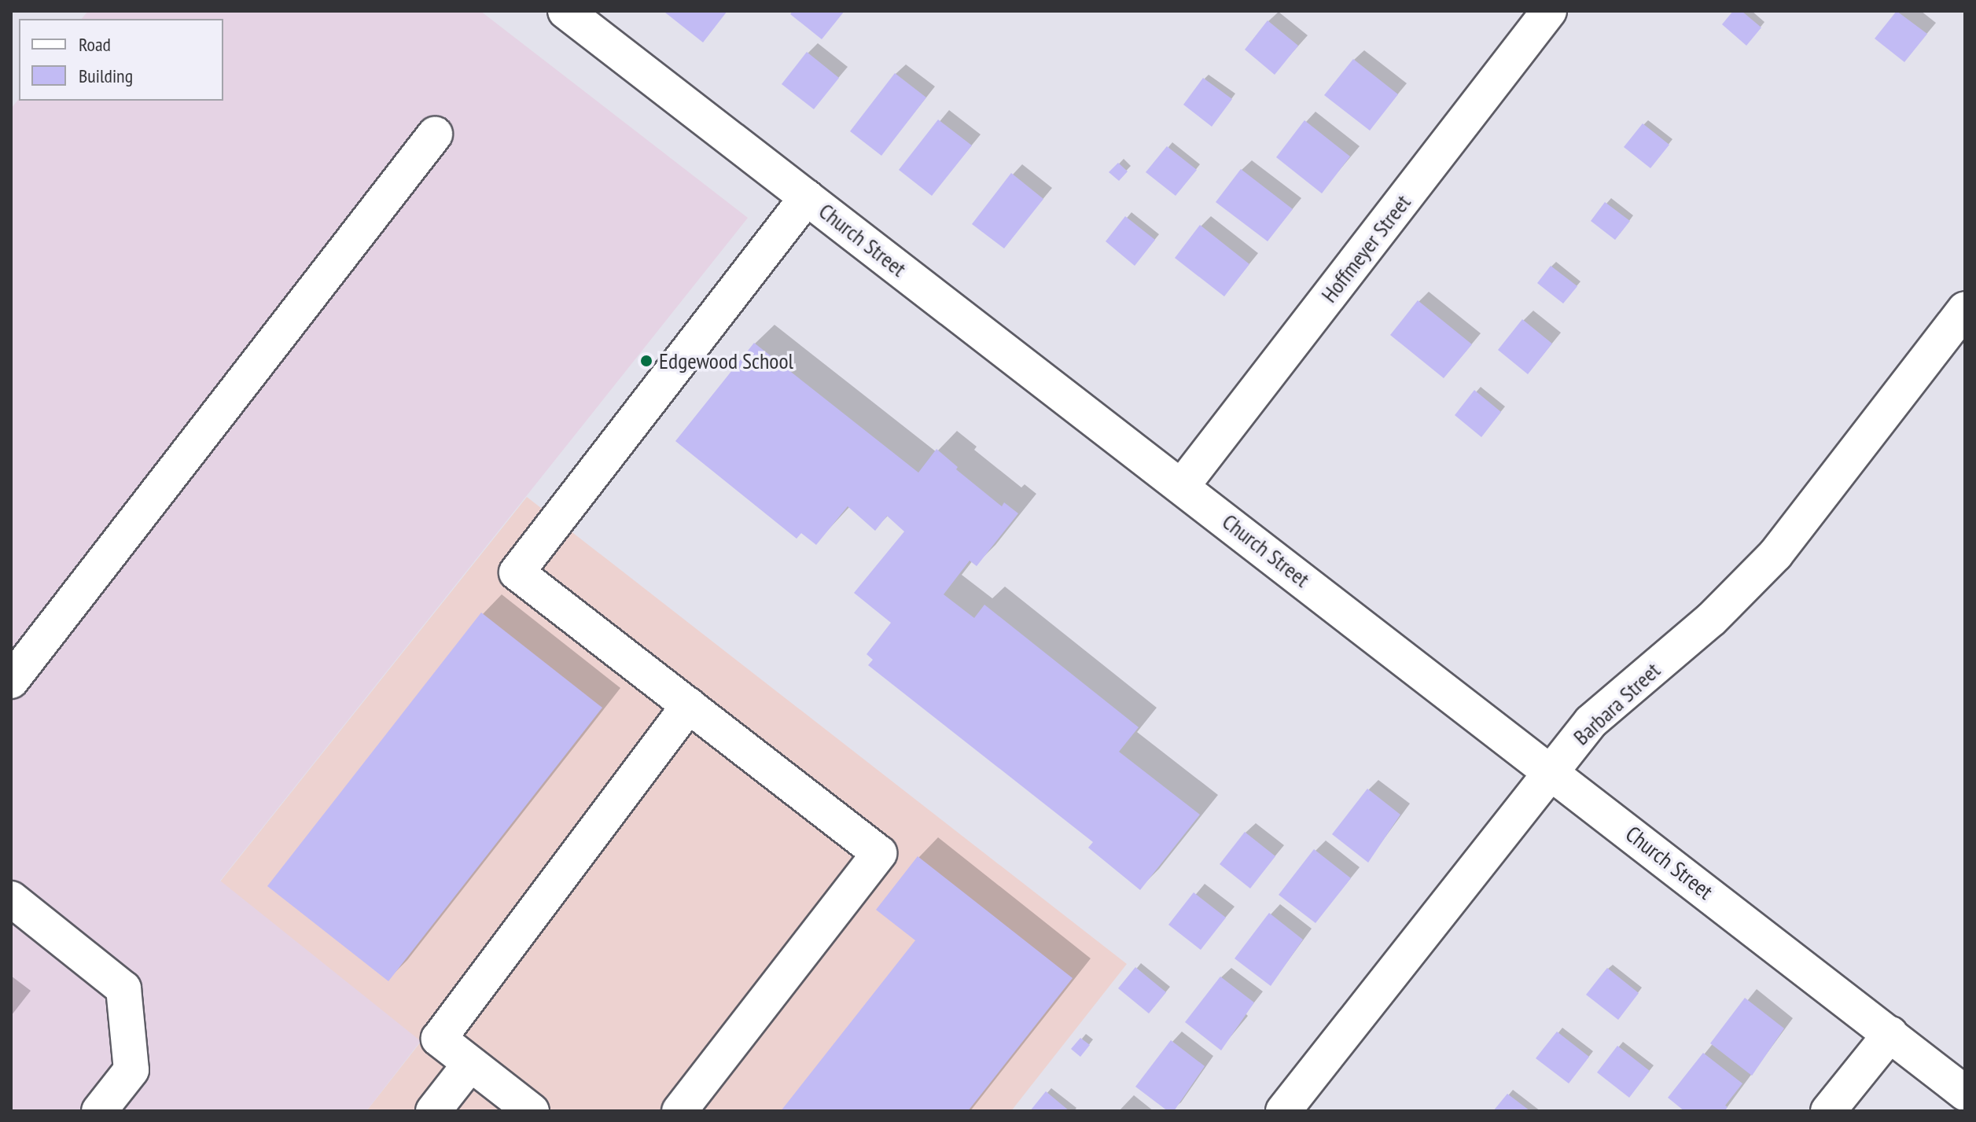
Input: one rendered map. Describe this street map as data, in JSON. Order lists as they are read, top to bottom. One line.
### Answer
{"streets":{"street":["Church Street","Hoffmeyer Street","Barbara Street"]},"crossings":[["Church Street","Hoffmeyer Street"],["Church Street","Barbara Street"]],"places":["Edgewood School"],"legend":["Road","Building"]}
